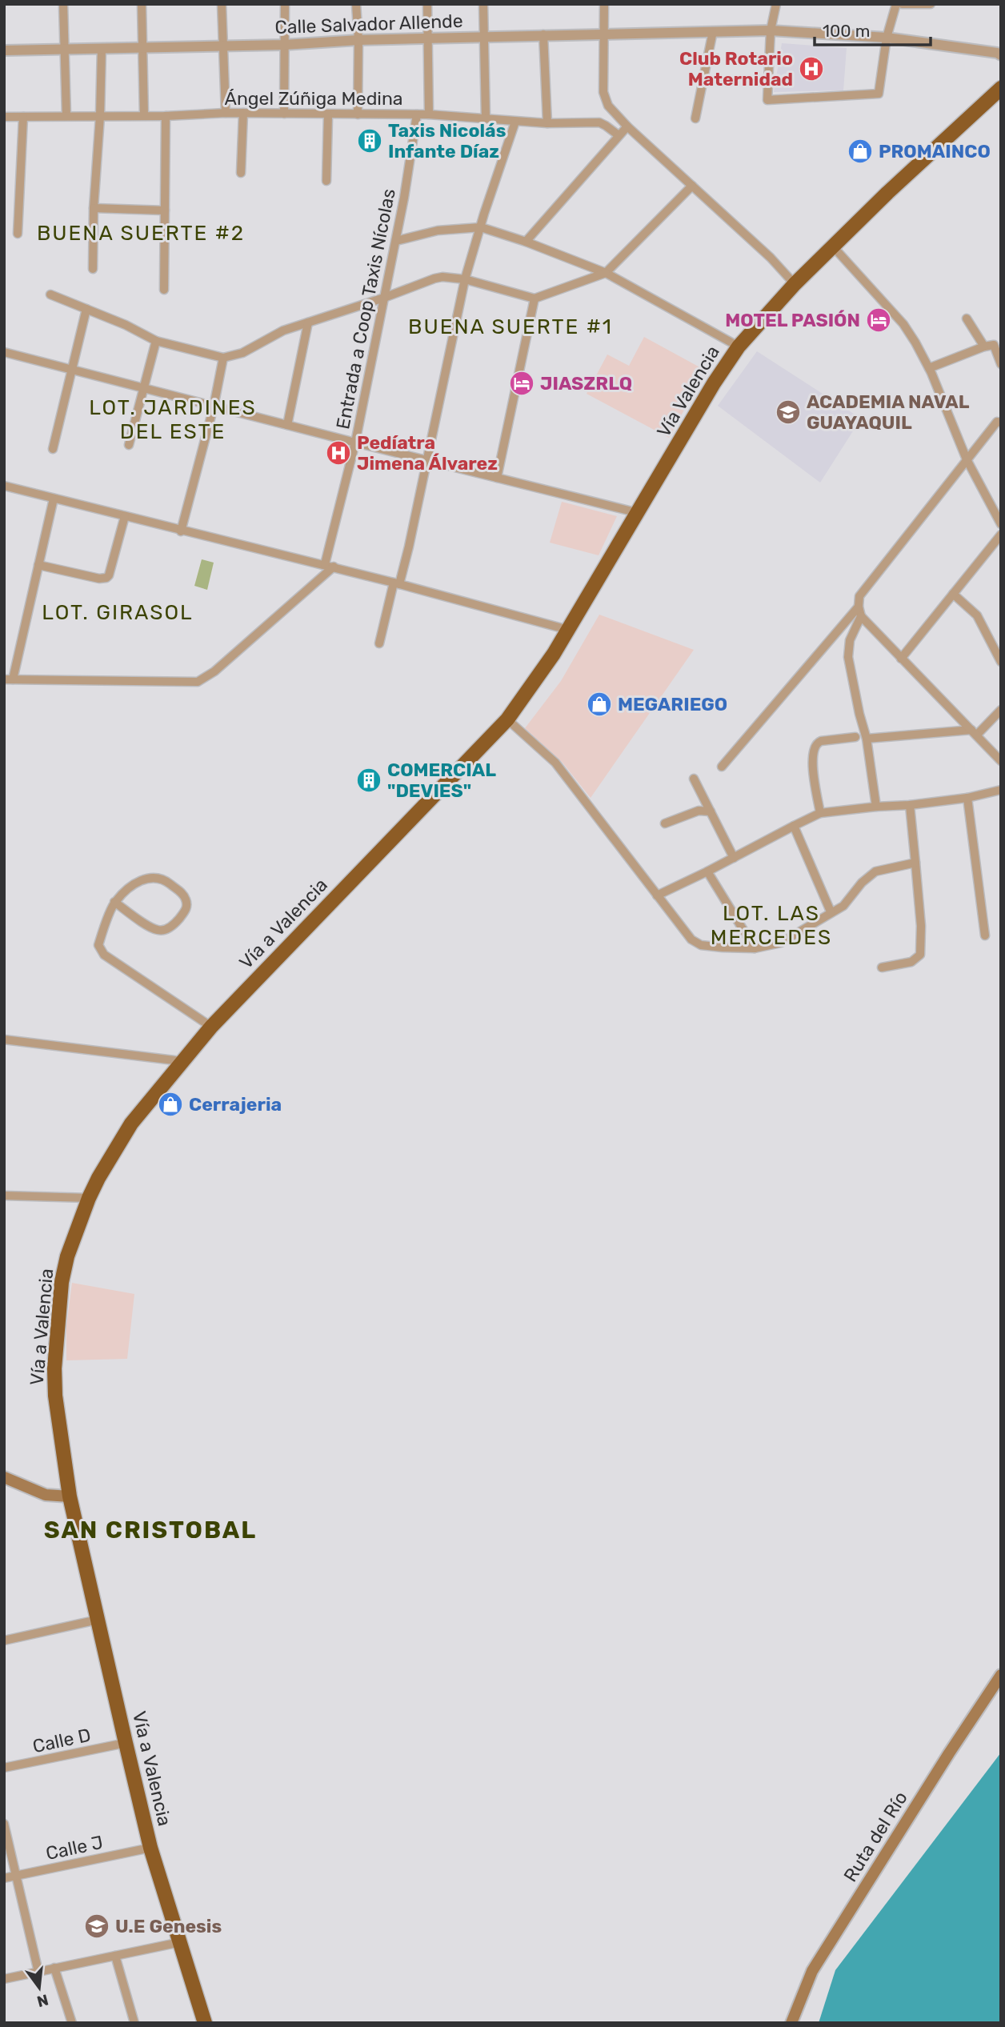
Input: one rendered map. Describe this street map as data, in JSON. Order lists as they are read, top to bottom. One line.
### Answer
{"streets":{"highway":["Vía Valencia","Vía a Valencia"],"main road":["Ruta del Río"],"street":["Calle Salvador Allende","Ángel Zúñiga Medina","Entrada a Coop Taxis Nícolas","Calle D","Calle J"]},"crossings":[["Ángel Zúñiga Medina","Entrada a Coop Taxis Nícolas"],["Vía Valencia","Vía a Valencia"],["Vía a Valencia","Calle D"],["Vía a Valencia","Calle J"]],"districts":["BUENA SUERTE #2","BUENA SUERTE #1","LOT. JARDINES DEL ESTE","LOT. GIRASOL","LOT. LAS MERCEDES","SAN CRISTOBAL"],"places":{"hospital":["Club Rotario Maternidad","Pedíatra Jimena Álvarez"],"building":["Taxis Nicolás Infante Díaz","COMERCIAL \"DEVIES\""],"shop":["PROMAINCO","MEGARIEGO","Cerrajeria"],"hotel":["MOTEL PASIÓN","JIASZRLQ"],"school or university":["ACADEMIA NAVAL GUAYAQUIL","U.E Genesis"]},"scale_bar":"100 m","north":"bottom"}
